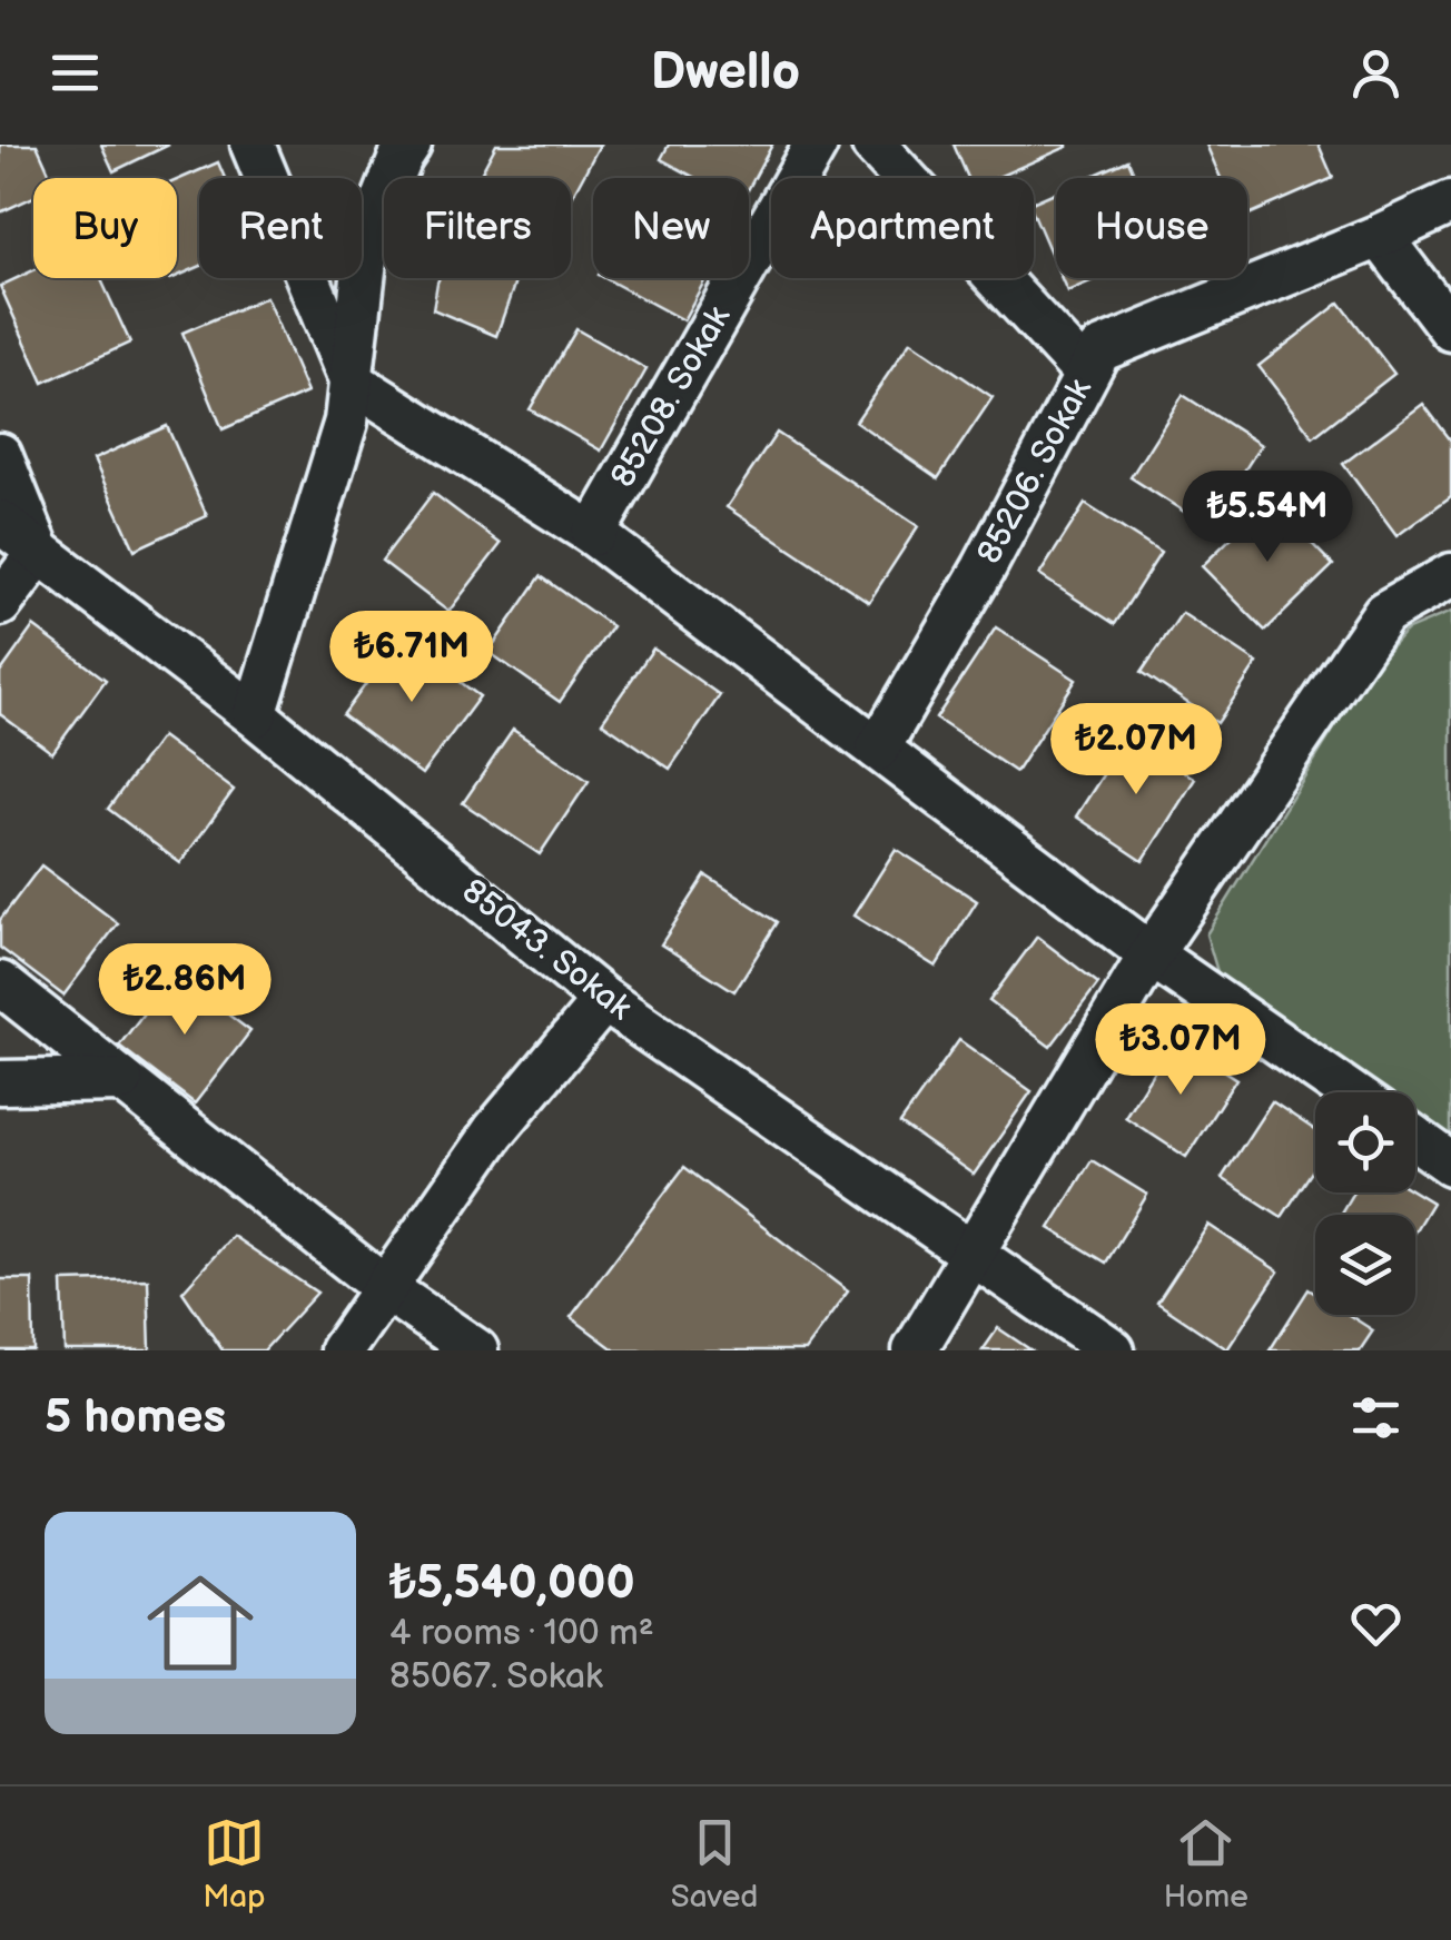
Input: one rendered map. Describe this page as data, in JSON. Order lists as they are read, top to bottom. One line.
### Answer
{"streets":{"street":["85208. Sokak","85206. Sokak","85043. Sokak"]},"page":{"header":"Dwello","chip":["Buy","Rent","Filters","New","Apartment","House"],"price":["₺5.54M","₺6.71M","₺2.07M","₺2.86M","₺3.07M"],"heading":"5 homes","list":[{"name":"₺5,540,000","note":"4 rooms · 100 m² · 85067. Sokak"}],"tabs":["Map","Saved","Home"]}}
